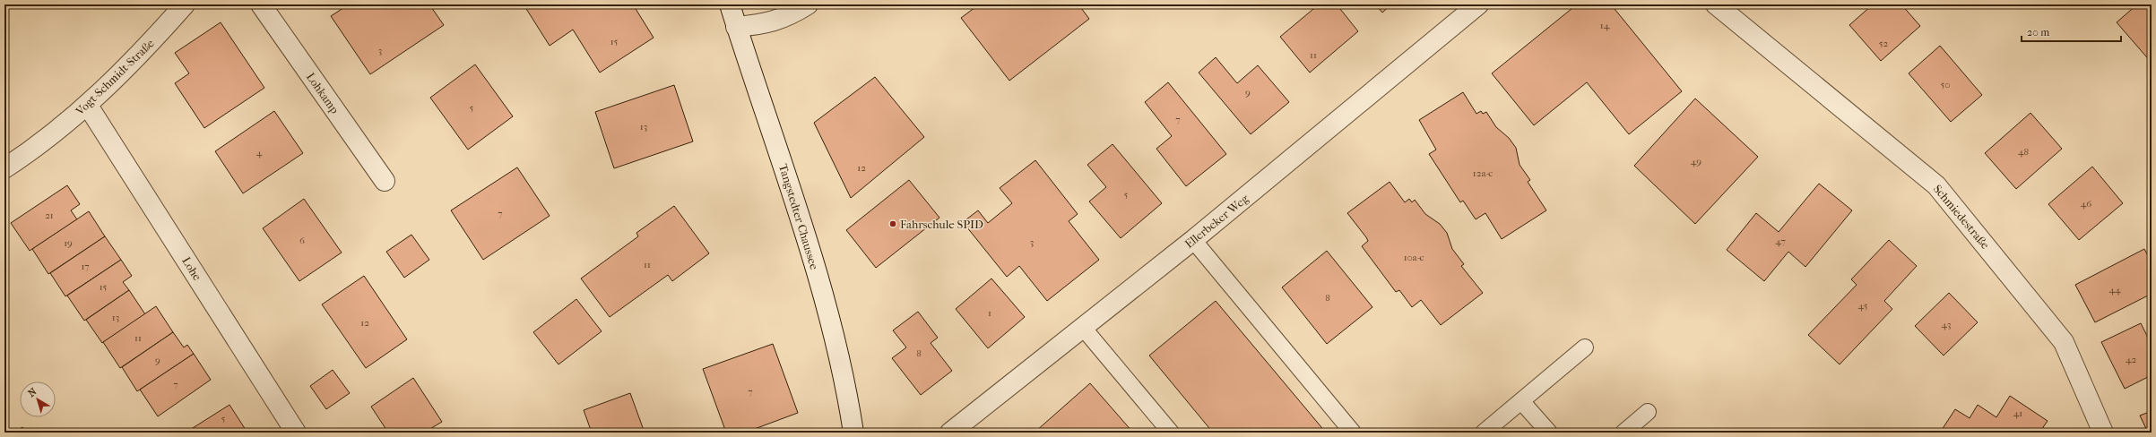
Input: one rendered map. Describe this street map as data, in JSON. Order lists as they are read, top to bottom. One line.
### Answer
{"streets":{"street":["Vogt-Schmidt-Straße","Lohkamp","Tangstedter Chaussee","Schmiedestraße","Ellerbeker Weg","Lohe"]},"crossings":[["Vogt-Schmidt-Straße","Lohe"]],"places":["Fahrschule SPID"],"house_numbers":["14","15","52","3","11","50","9","5","7","13","48","4","49","12","12a-c","5","46","7","21","6","47","3","19","10a-c","11","17","15","44","8","45","1","13","12","43","11","8","42","9","7","7","41","5"],"scale_bar":"20 m","north":"top left"}
